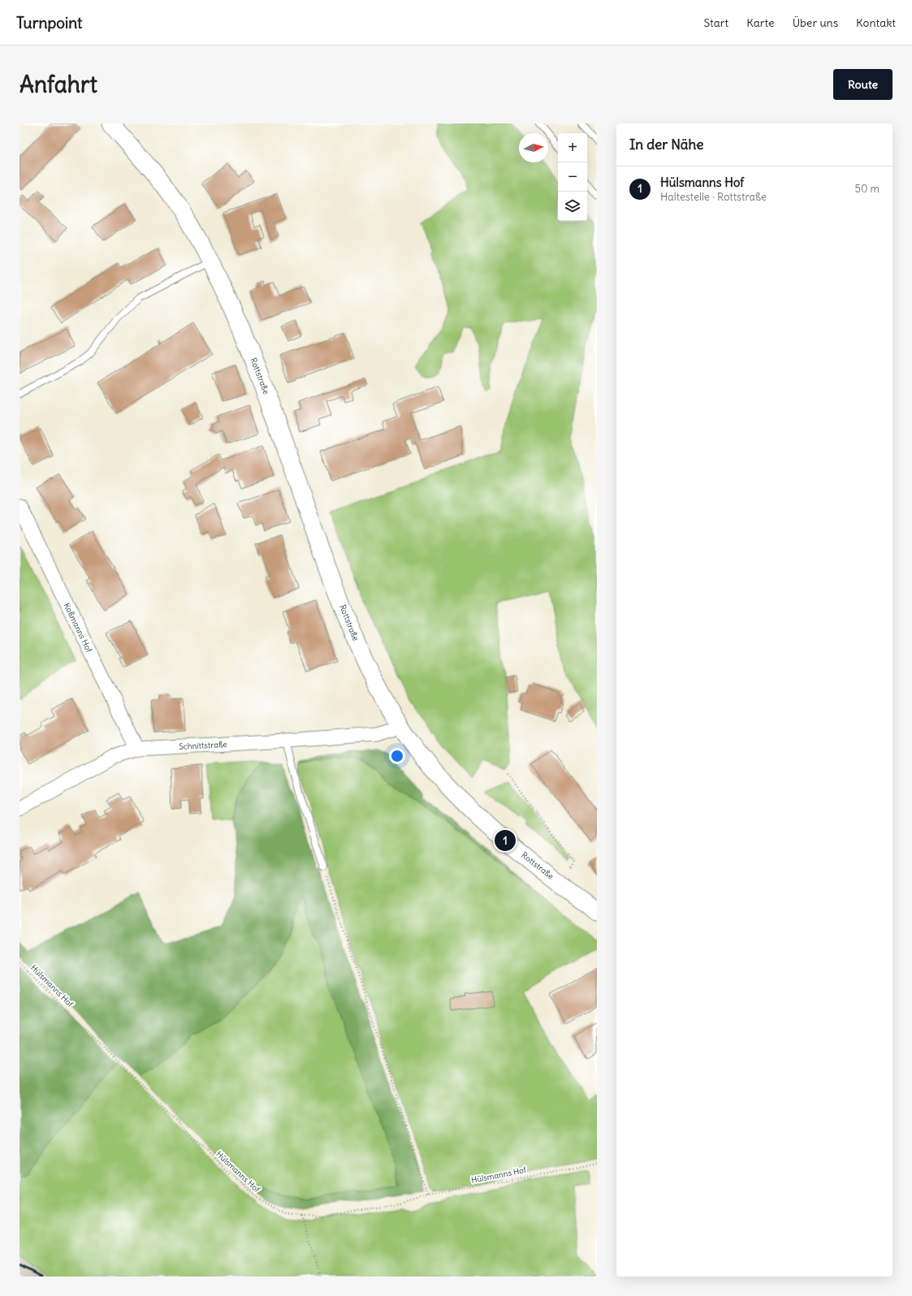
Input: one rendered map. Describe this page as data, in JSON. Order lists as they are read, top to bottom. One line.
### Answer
{"streets":{"street":["Rottstraße","Koßmanns Hof","Schnittstraße"],"path":["Hülsmanns Hof"]},"crossings":[["Rottstraße","Schnittstraße"],["Koßmanns Hof","Schnittstraße"]],"north":"right","page":{"header":"Turnpoint","nav":["Start","Karte","Über uns","Kontakt"],"buttons":"Route","title":"Anfahrt","heading":"In der Nähe","map_buttons":["+","−"],"list":[{"mark":"1","name":"Hülsmanns Hof","note":"Haltestelle · Rottstraße","value":"50 m"}],"pins":"1"}}
